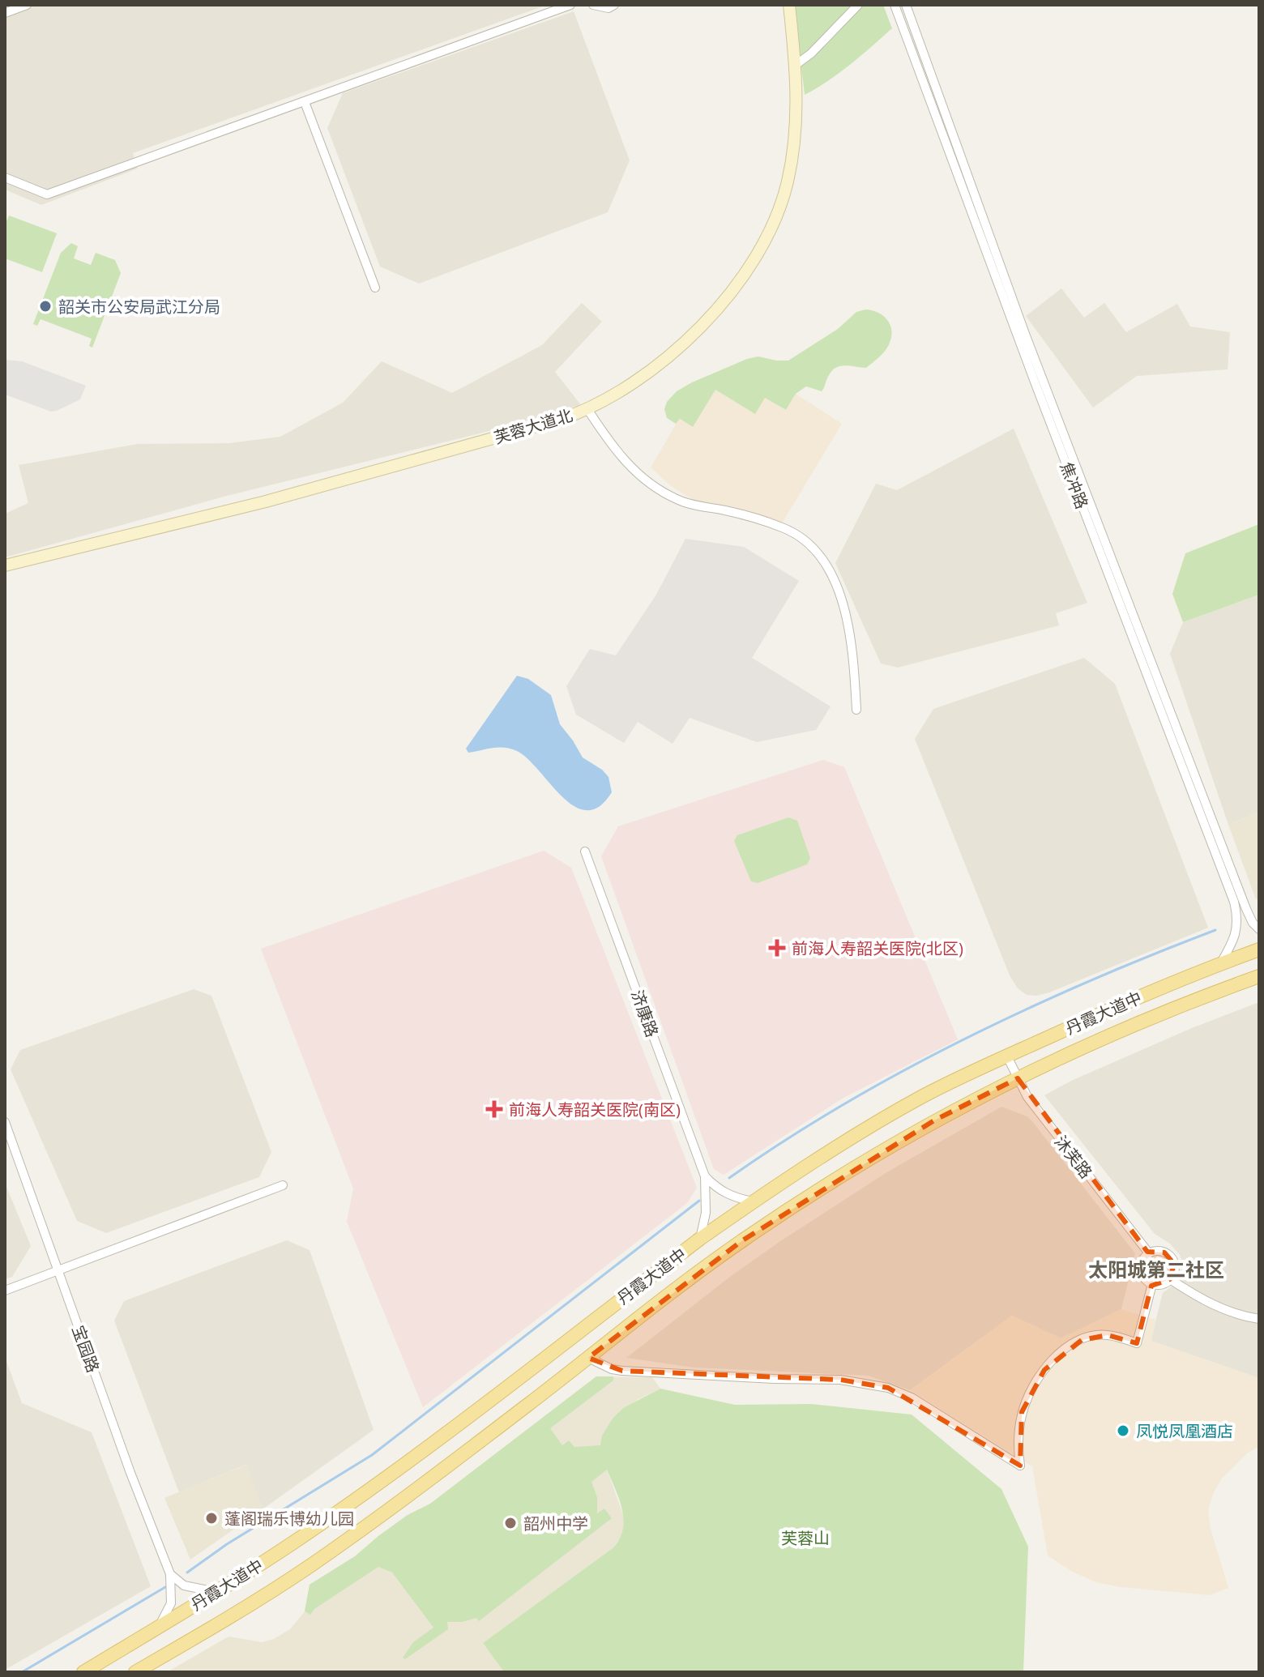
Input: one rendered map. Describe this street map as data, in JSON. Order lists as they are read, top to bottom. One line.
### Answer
{"streets":{"main road":["芙蓉大道北","丹霞大道中"],"street":["焦冲路","济康路","沐芙路","宝园路"]},"crossings":[["焦冲路","丹霞大道中"],["丹霞大道中","济康路"],["丹霞大道中","沐芙路"],["丹霞大道中","宝园路"]],"districts":["太阳城第二社区"],"parks":["芙蓉山"],"places":{"other":["韶关市公安局武江分局","凤悦凤凰酒店","蓬阁瑞乐博幼儿园","韶州中学"],"health":["前海人寿韶关医院(北区)","前海人寿韶关医院(南区)"]}}
